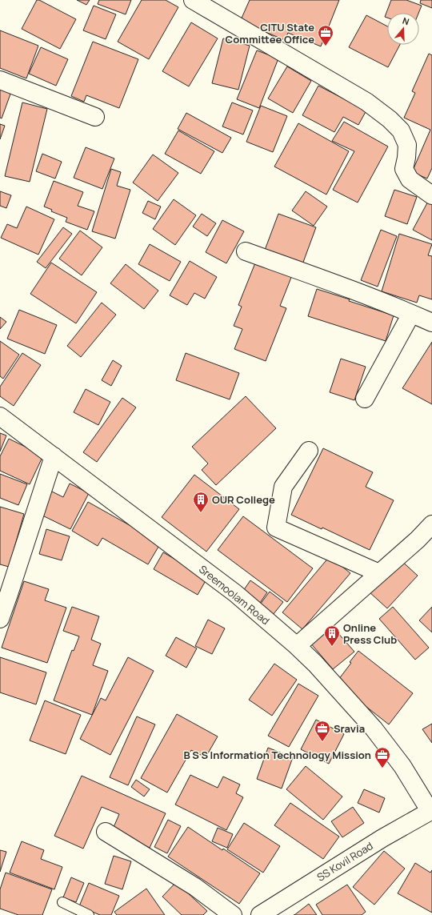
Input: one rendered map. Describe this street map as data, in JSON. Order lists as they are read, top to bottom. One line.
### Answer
{"streets":{"street":["Sreemoolam Road","SS Kovil Road"]},"crossings":[["Sreemoolam Road","SS Kovil Road"]],"places":{"office":["CITU State Committee Office","Sravia","B S S Information Technology Mission"],"building":["OUR College","Online Press Club"]},"north":"top"}
